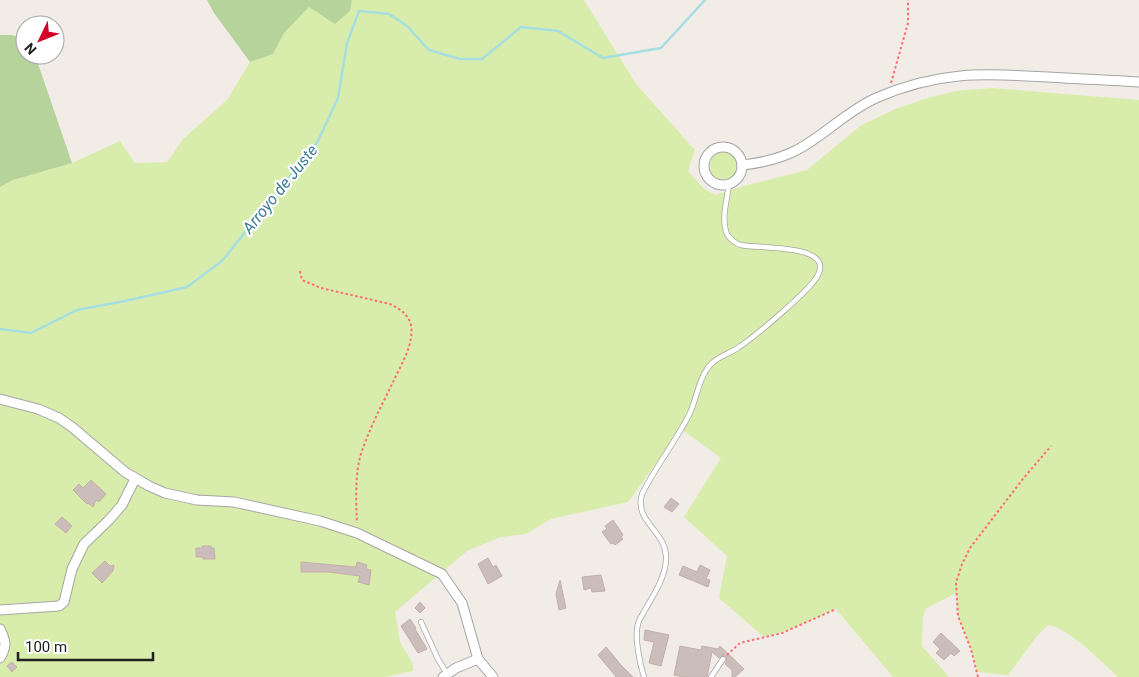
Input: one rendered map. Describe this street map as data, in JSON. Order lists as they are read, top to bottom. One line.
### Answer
{"water":["Arroyo de Juste"],"scale_bar":"100 m","north":"bottom left"}
